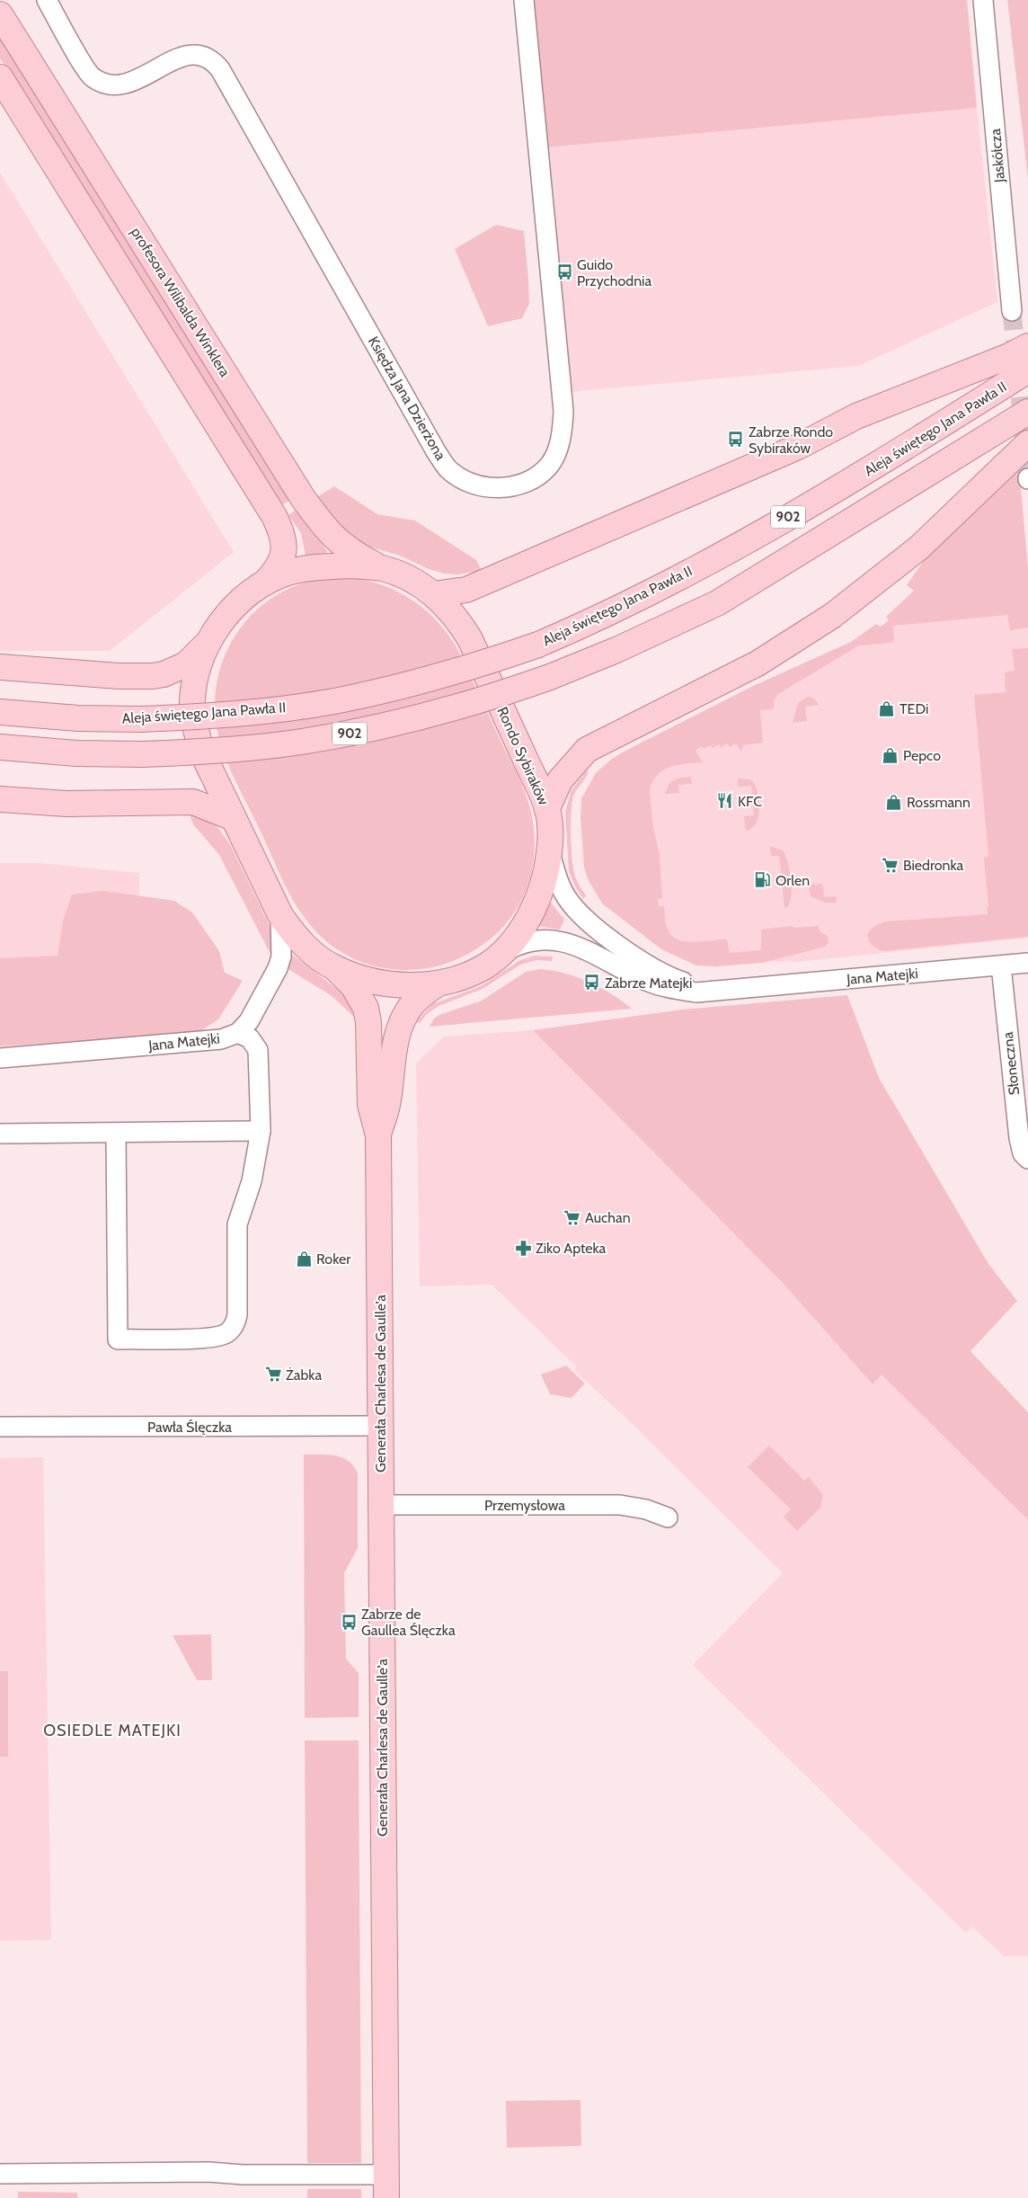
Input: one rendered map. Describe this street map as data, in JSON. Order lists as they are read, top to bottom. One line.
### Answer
{"streets":{"main road":["profesora Wilibalda Winklera","Aleja świętego Jana Pawła II","902","Rondo Sybiraków","Generała Charlesa de Gaulle'a"],"street":["Jaskółcza","Księdza Jana Dzierżona","Jana Matejki","Słoneczna","Pawła Ślęczka","Przemysłowa"]},"crossings":[["profesora Wilibalda Winklera","Rondo Sybiraków"],["Rondo Sybiraków","Jana Matejki"],["Rondo Sybiraków","Generała Charlesa de Gaulle'a"],["Jana Matejki","Słoneczna"],["Generała Charlesa de Gaulle'a","Pawła Ślęczka"],["Generała Charlesa de Gaulle'a","Przemysłowa"]],"districts":["OSIEDLE MATEJKI"],"places":{"bus stop":["Guido Przychodnia","Zabrze Rondo Sybiraków","Zabrze Matejki","Zabrze de Gaullea Ślęczka"],"shop":["TEDi","Pepco","Rossmann","Roker"],"restaurant":["KFC"],"supermarket":["Biedronka","Auchan","Żabka"],"fuel station":["Orlen"],"pharmacy":["Ziko Apteka"]}}
